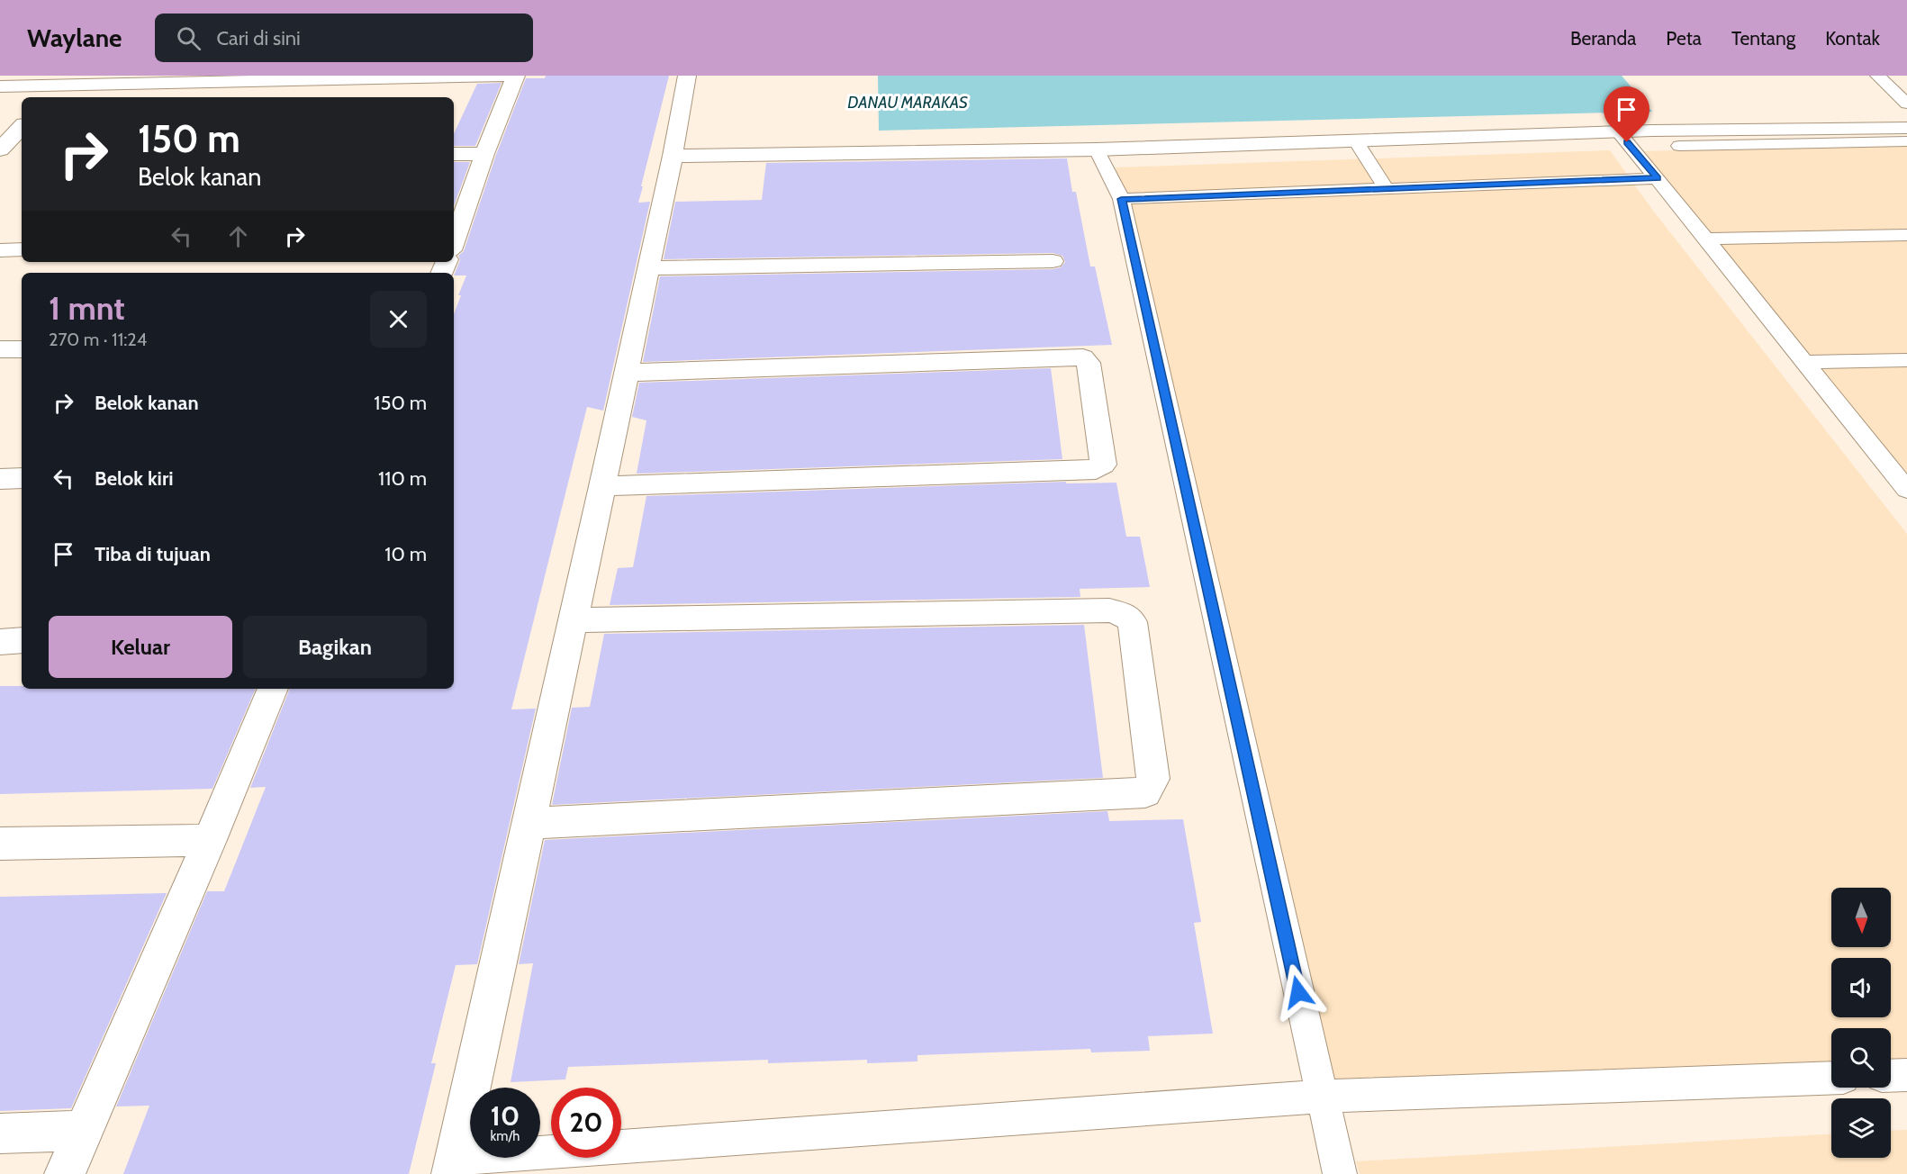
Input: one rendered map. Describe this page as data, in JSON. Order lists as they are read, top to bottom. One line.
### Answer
{"water":["DANAU MARAKAS"],"north":"bottom","page":{"header":"Waylane","search":"Cari di sini","nav":["Beranda","Peta","Tentang","Kontak"],"turn":["150 m","Belok kanan"],"heading":["1 mnt","270 m · 11:24"],"list":[{"name":"Belok kanan","value":"150 m"},{"name":"Belok kiri","value":"110 m"},{"name":"Tiba di tujuan","value":"10 m"}],"buttons":["Keluar","Bagikan"],"speed":"10 km/h","limit":"20"}}
